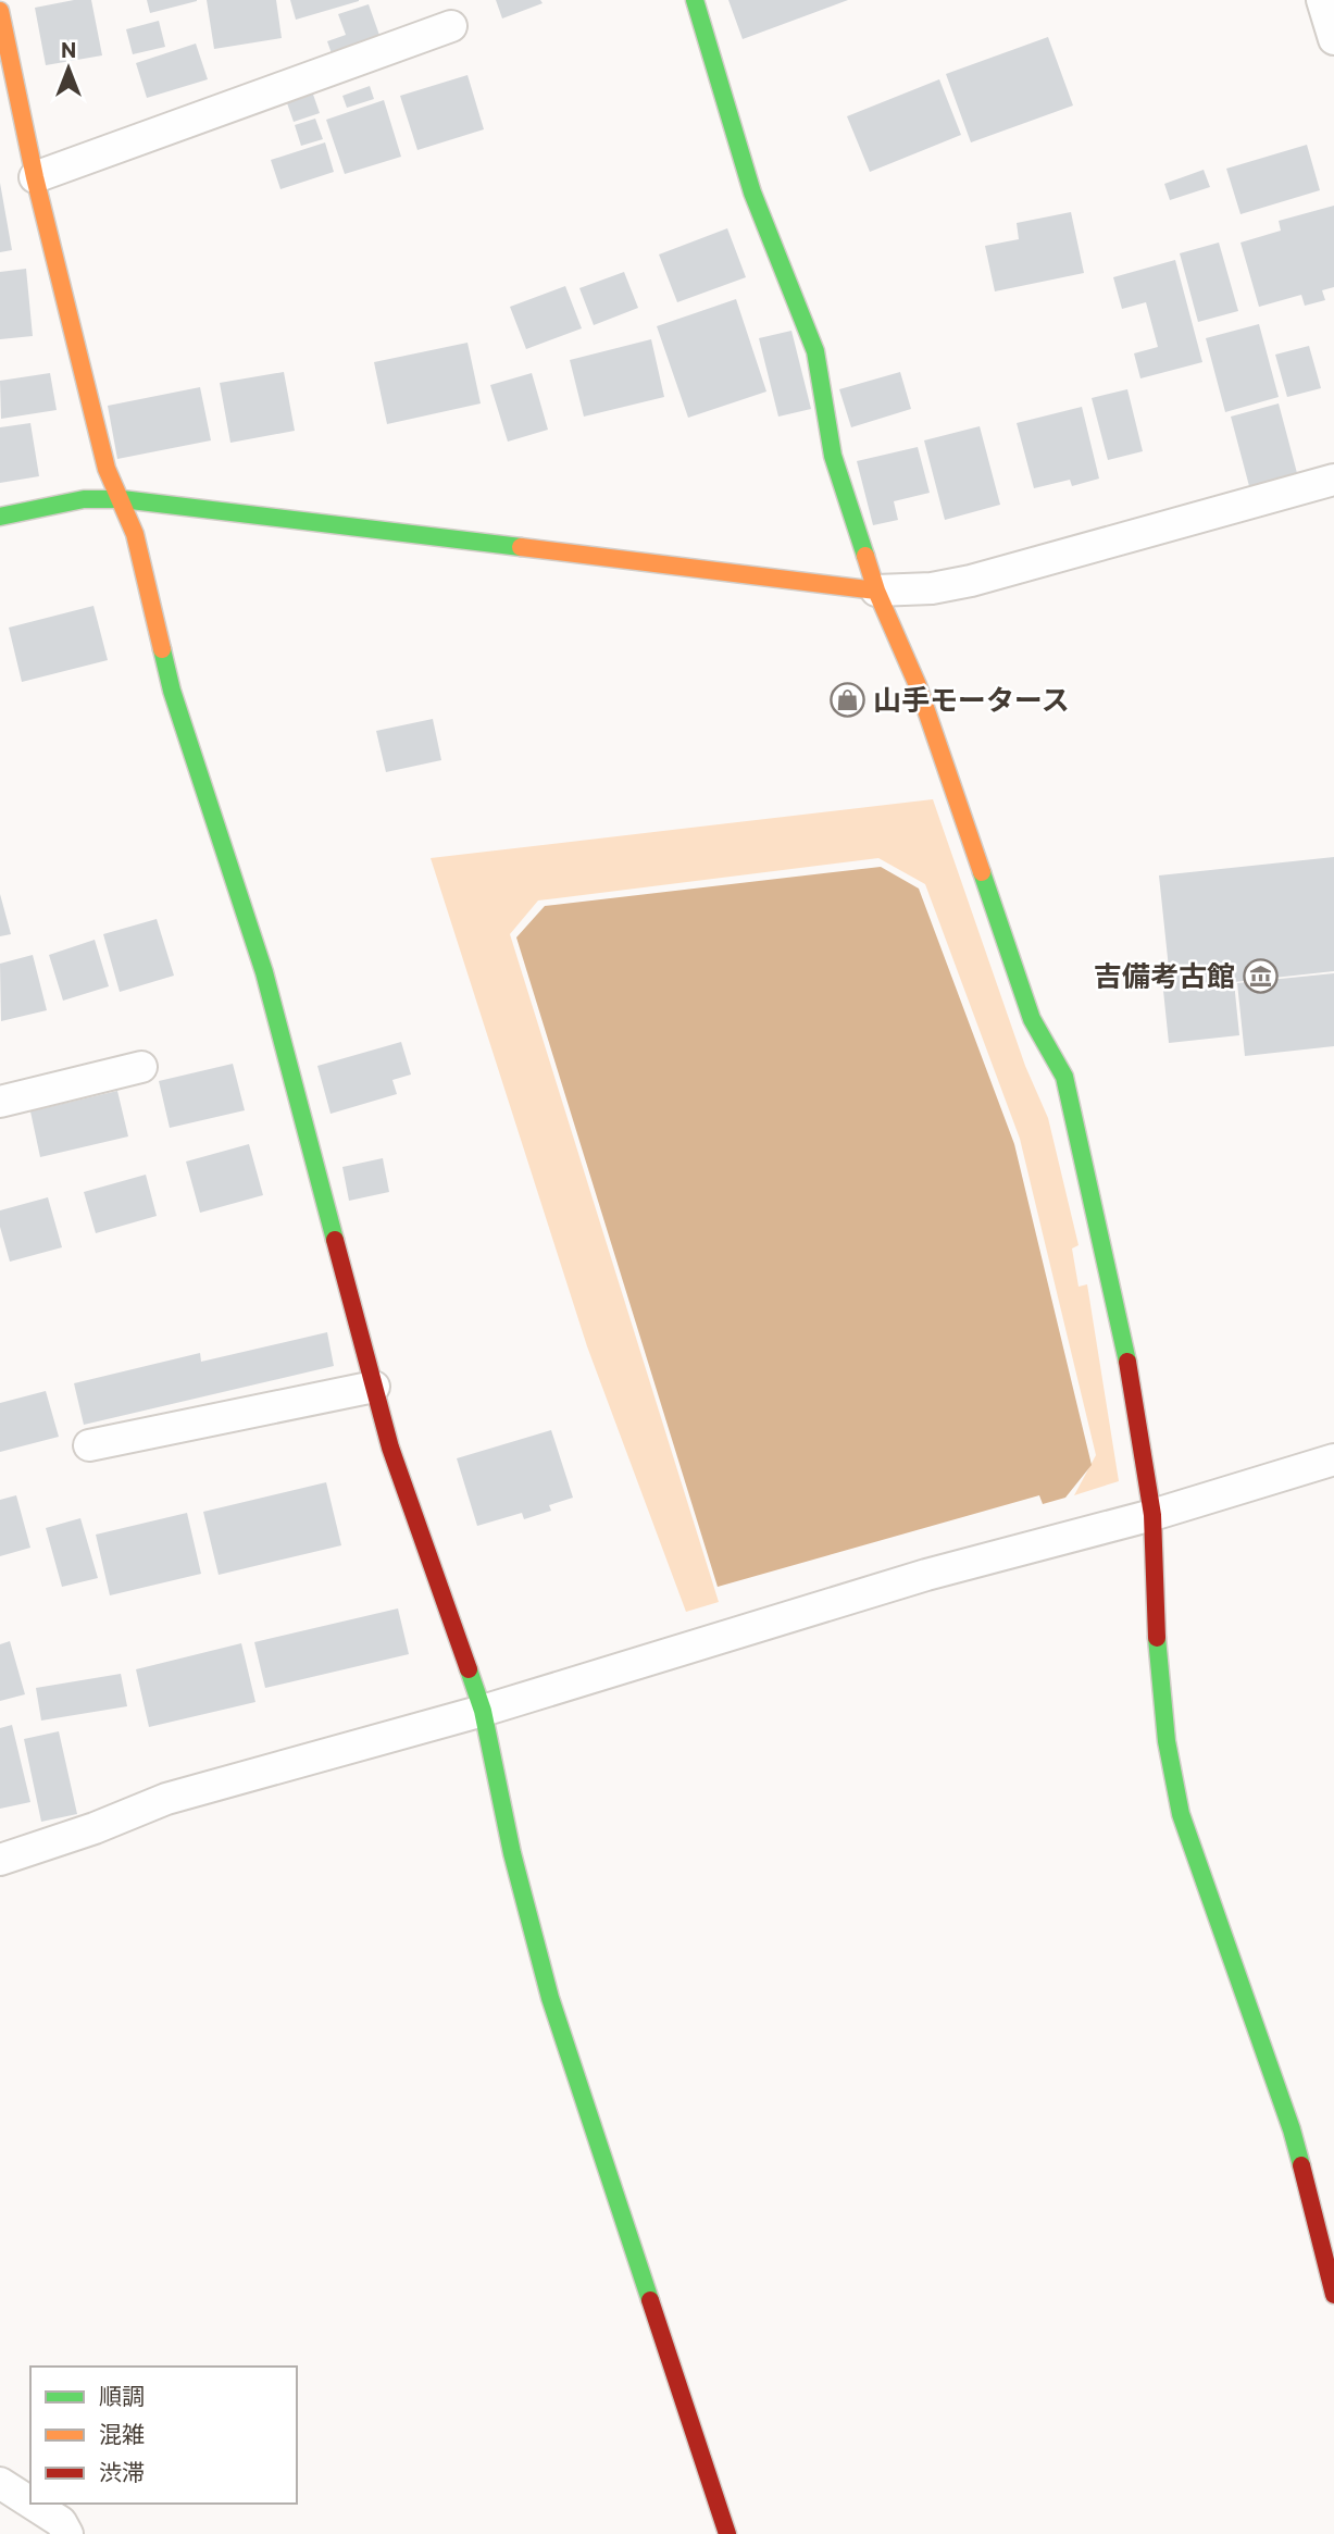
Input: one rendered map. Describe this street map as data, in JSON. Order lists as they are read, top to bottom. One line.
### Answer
{"places":{"shop":["山手モータース"],"museum":["吉備考古館"]},"legend":["順調","混雑","渋滞"],"north":"top"}
